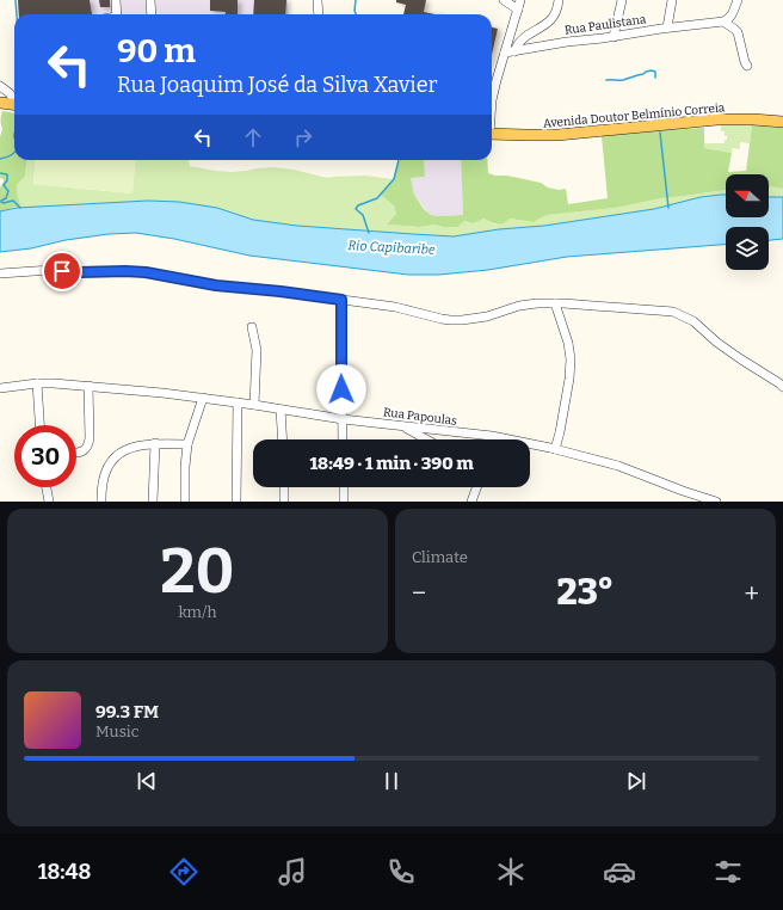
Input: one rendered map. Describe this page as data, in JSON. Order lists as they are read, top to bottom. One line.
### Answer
{"streets":{"main road":["Avenida Doutor Belmínio Correia"],"street":["Rua Paulistana","Rua Papoulas"]},"water":["Rio Capibaribe"],"north":"left","page":{"turn":["90 m","Rua Joaquim José da Silva Xavier"],"limit":"30","trip":"18:49 · 1 min · 390 m","tile":[["20","km/h"],"Climate"],"heat":["−","23°","+"],"song":["99.3 FM","Music"],"tabs":"18:48"}}
